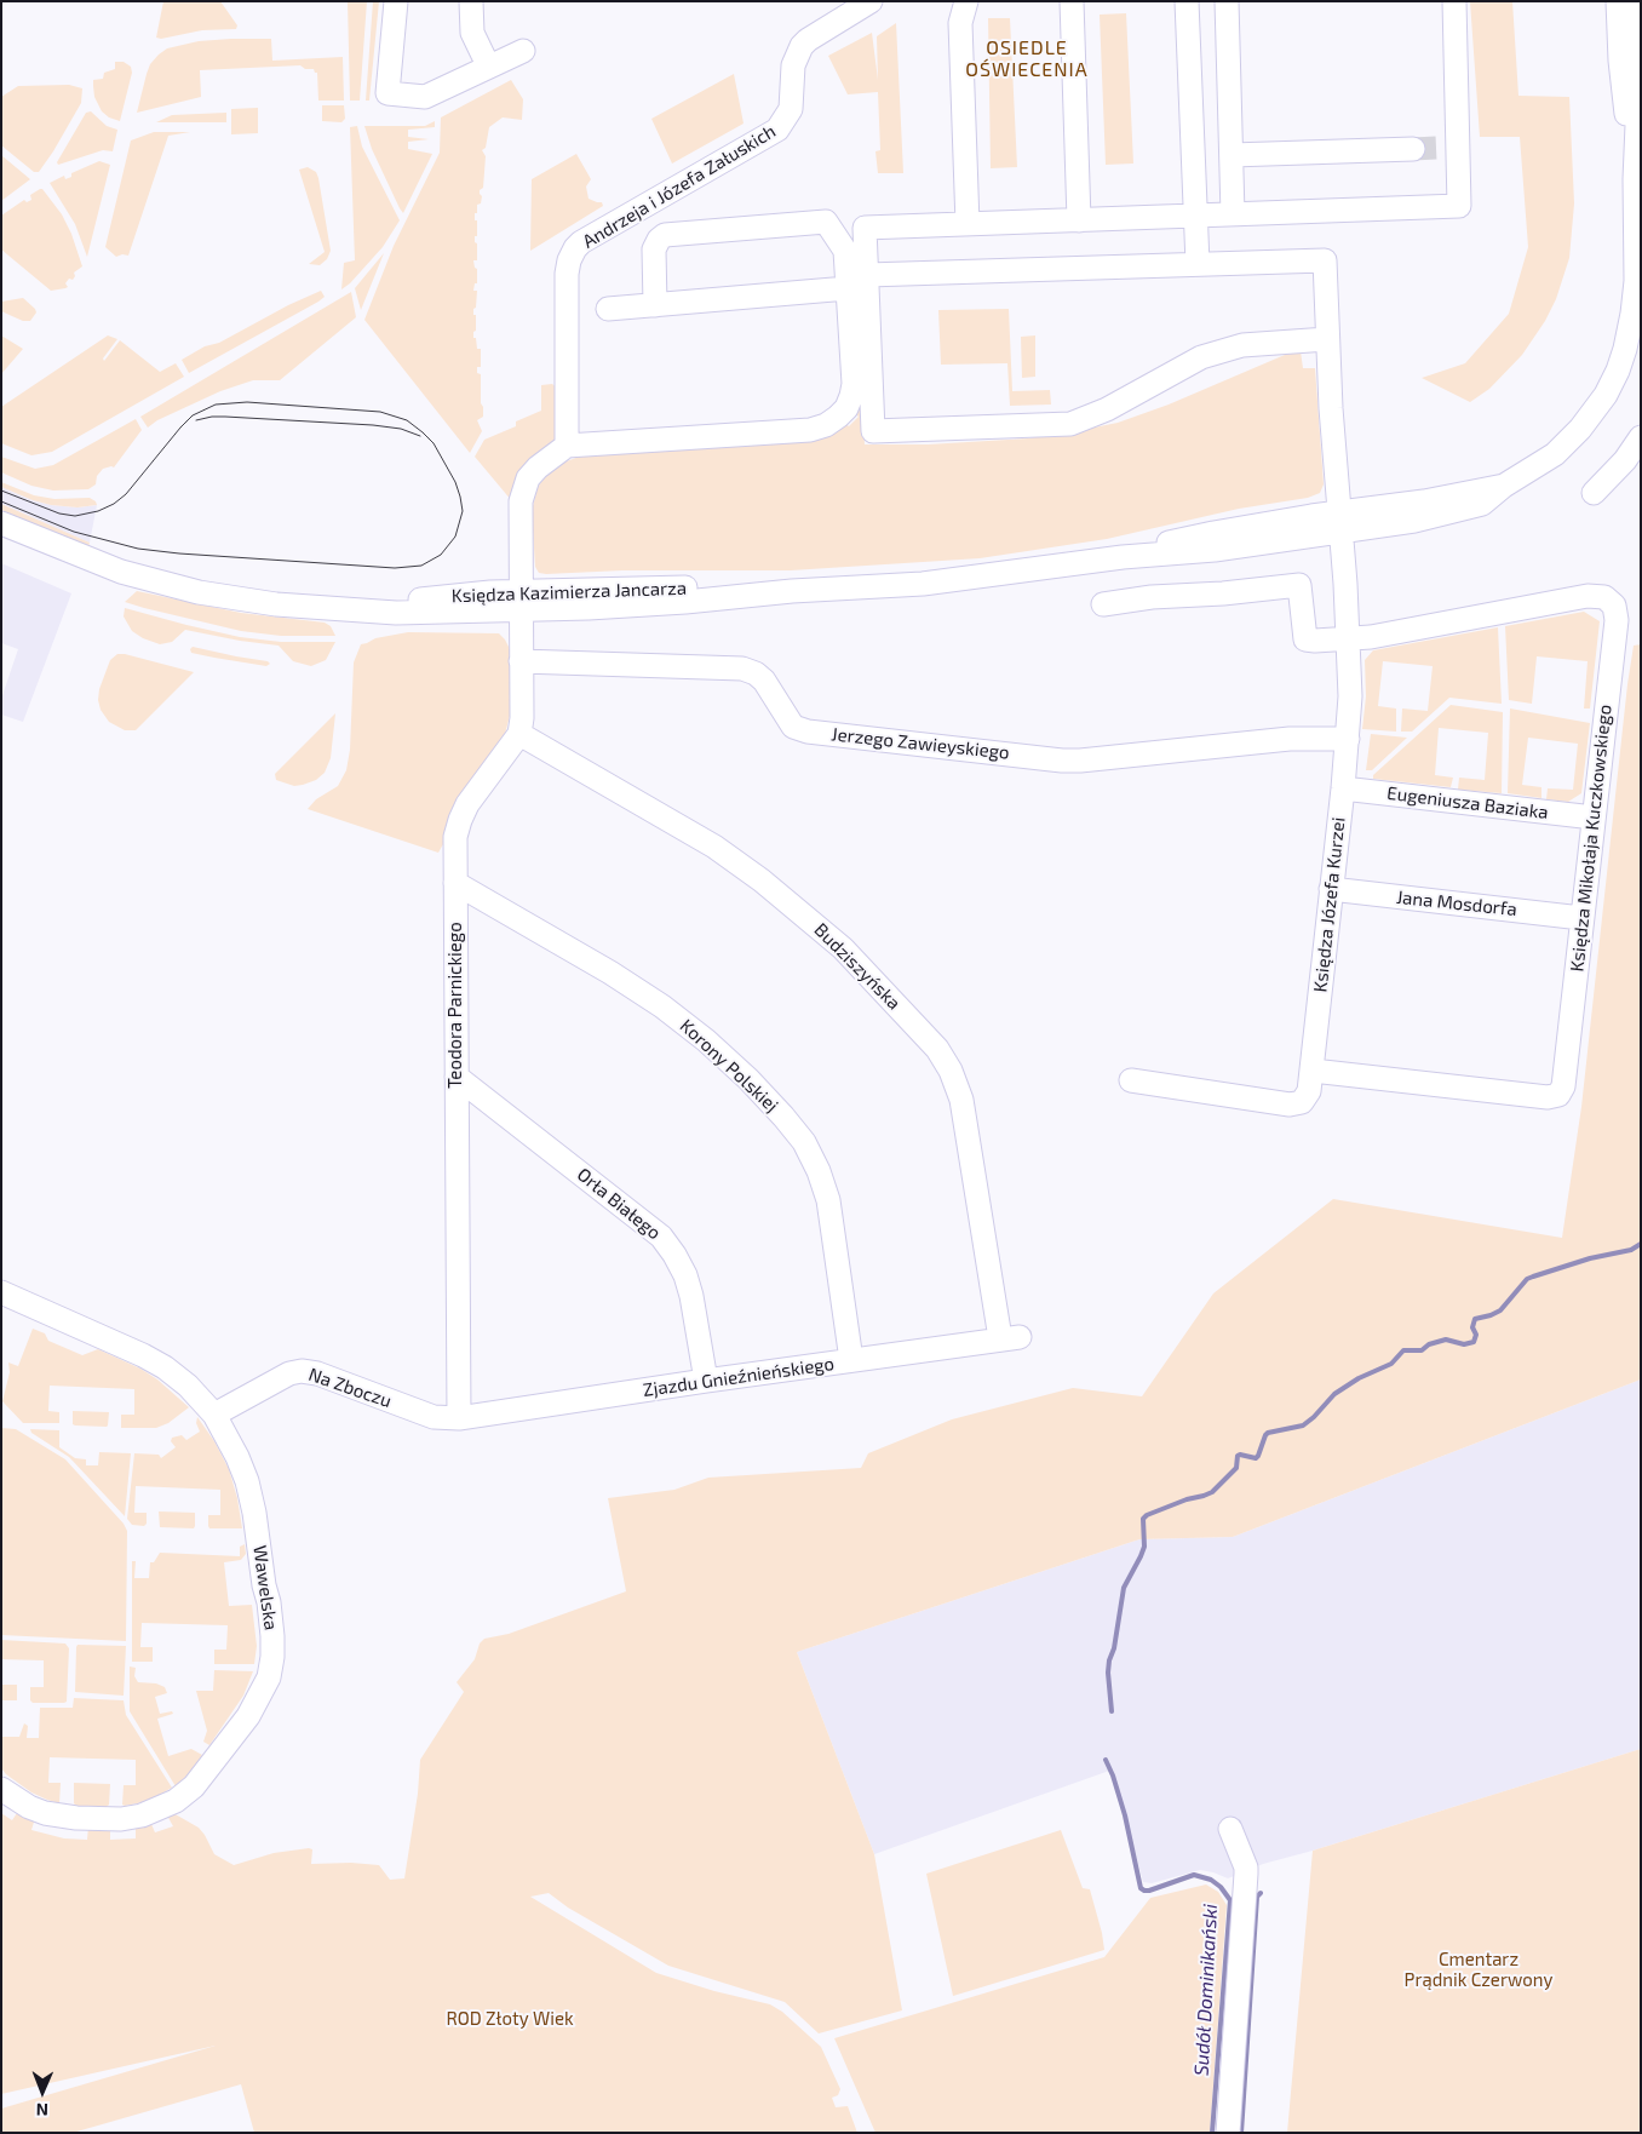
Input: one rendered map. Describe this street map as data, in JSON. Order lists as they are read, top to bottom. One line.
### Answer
{"streets":{"street":["Andrzeja i Józefa Załuskich","Księdza Kazimierza Jancarza","Jerzego Zawieyskiego","Eugeniusza Baziaka","Księdza Mikołaja Kuczkowskiego","Jana Mosdorfa","Księdza Józefa Kurzei","Budziszyńska","Teodora Parnickiego","Korony Polskiej","Orła Białego","Zjazdu Gnieźnieńskiego","Na Zboczu","Wawelska"]},"crossings":[["Księdza Kazimierza Jancarza","Księdza Józefa Kurzei"],["Jerzego Zawieyskiego","Księdza Józefa Kurzei"],["Eugeniusza Baziaka","Księdza Mikołaja Kuczkowskiego"],["Eugeniusza Baziaka","Księdza Józefa Kurzei"],["Księdza Mikołaja Kuczkowskiego","Jana Mosdorfa"],["Księdza Mikołaja Kuczkowskiego","Księdza Józefa Kurzei"],["Jana Mosdorfa","Księdza Józefa Kurzei"],["Budziszyńska","Teodora Parnickiego"],["Budziszyńska","Zjazdu Gnieźnieńskiego"],["Teodora Parnickiego","Korony Polskiej"],["Teodora Parnickiego","Orła Białego"],["Teodora Parnickiego","Zjazdu Gnieźnieńskiego"],["Teodora Parnickiego","Na Zboczu"],["Korony Polskiej","Zjazdu Gnieźnieńskiego"],["Orła Białego","Zjazdu Gnieźnieńskiego"],["Zjazdu Gnieźnieńskiego","Na Zboczu"],["Na Zboczu","Wawelska"]],"districts":["OSIEDLE OŚWIECENIA"],"water":["Sudół Dominikański"],"parks":["Cmentarz Prądnik Czerwony","ROD Złoty Wiek"],"north":"bottom"}
